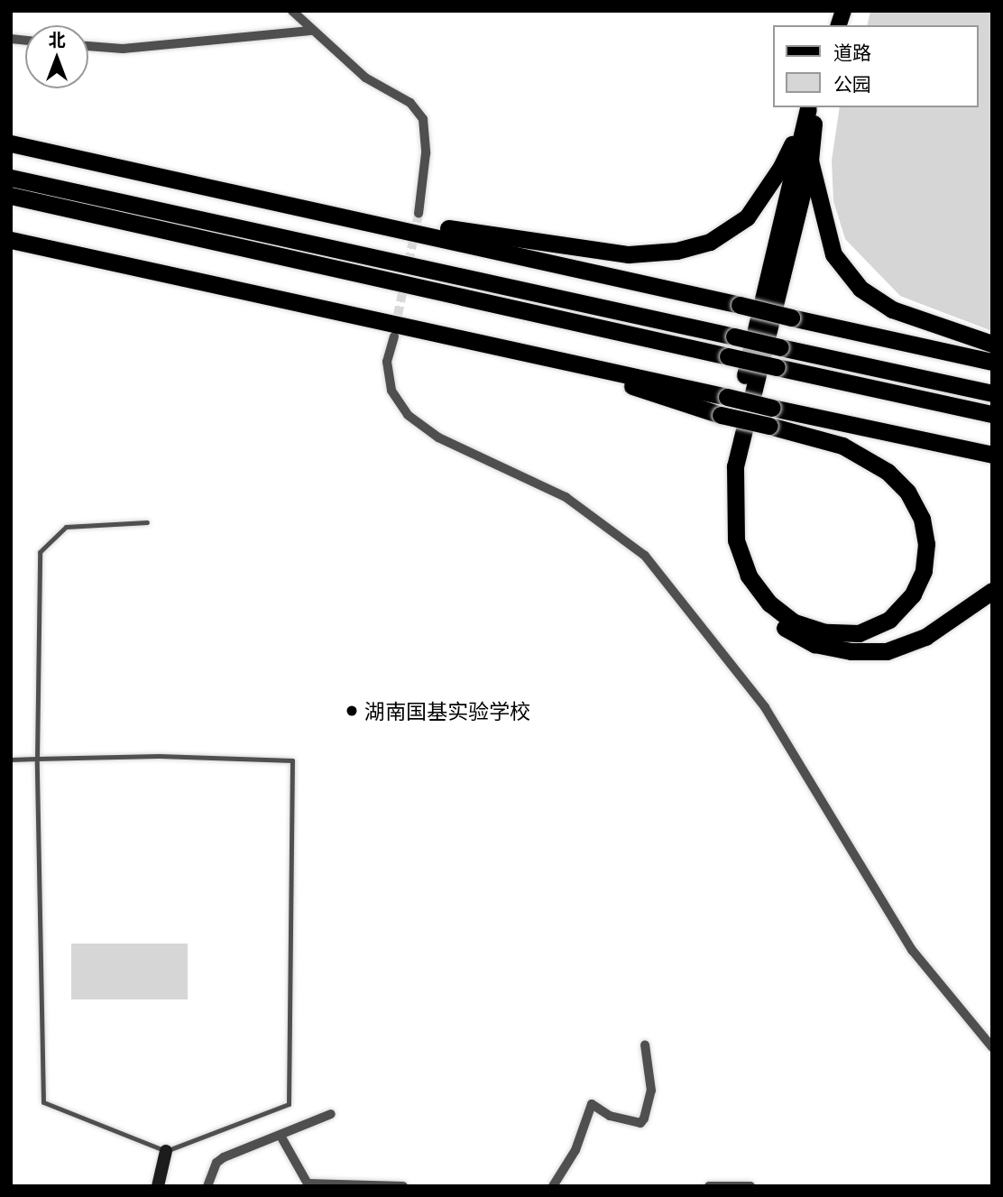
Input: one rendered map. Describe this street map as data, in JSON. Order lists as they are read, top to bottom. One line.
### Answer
{"places":["湖南国基实验学校"],"legend":["道路","公园"],"north":"top"}
